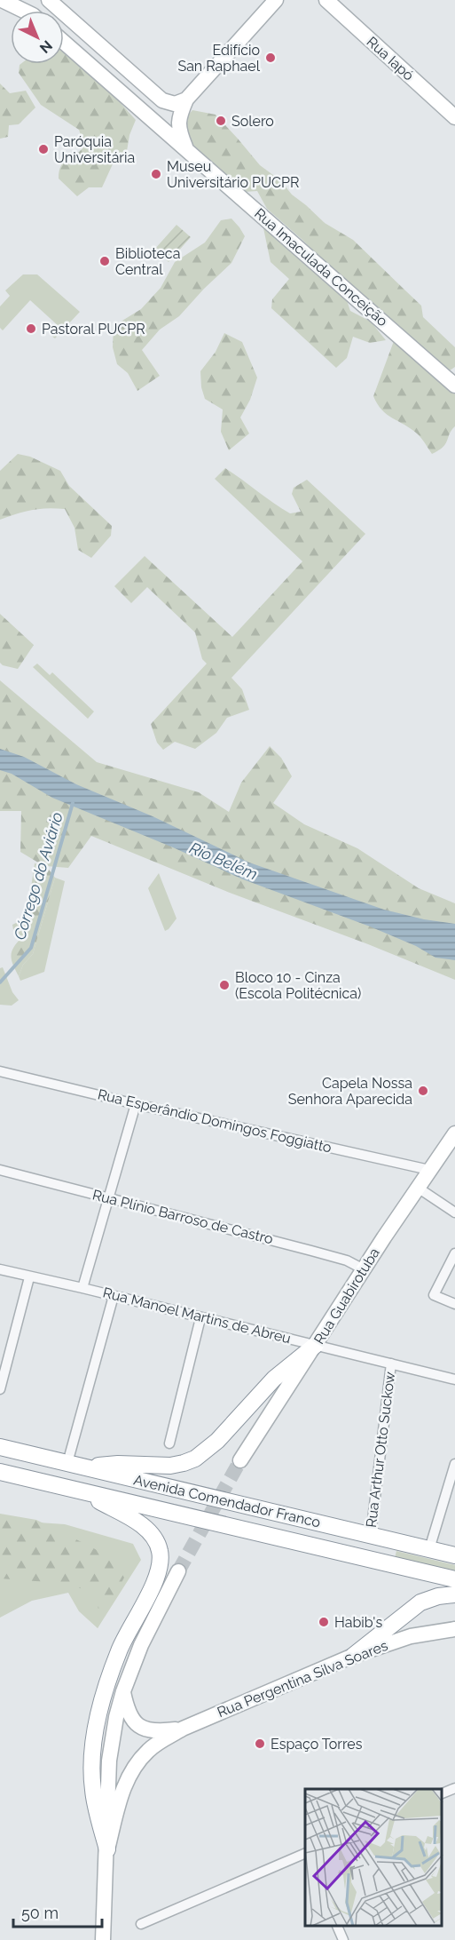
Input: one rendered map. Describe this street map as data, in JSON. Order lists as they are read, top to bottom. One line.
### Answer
{"streets":{"highway":["Avenida Comendador Franco"],"main road":["Rua Iapó","Rua Imaculada Conceição","Rua Guabirotuba","Rua Pergentina Silva Soares"],"street":["Rua Esperândio Domingos Foggiatto","Rua Plínio Barroso de Castro","Rua Manoel Martins de Abreu","Rua Arthur Otto Suckow"]},"crossings":[["Rua Esperândio Domingos Foggiatto","Rua Guabirotuba"],["Rua Plínio Barroso de Castro","Rua Guabirotuba"],["Rua Guabirotuba","Rua Manoel Martins de Abreu"],["Rua Manoel Martins de Abreu","Rua Arthur Otto Suckow"],["Rua Arthur Otto Suckow","Avenida Comendador Franco"]],"water":["Rio Belém","Córrego do Aviário"],"places":["Edifício San Raphael","Solero","Paróquia Universitária","Museu Universitário PUCPR","Biblioteca Central","Pastoral PUCPR","Bloco 10 - Cinza (Escola Politécnica)","Capela Nossa Senhora Aparecida","Habib's","Espaço Torres"],"scale_bar":"50 m","north":"bottom right"}
